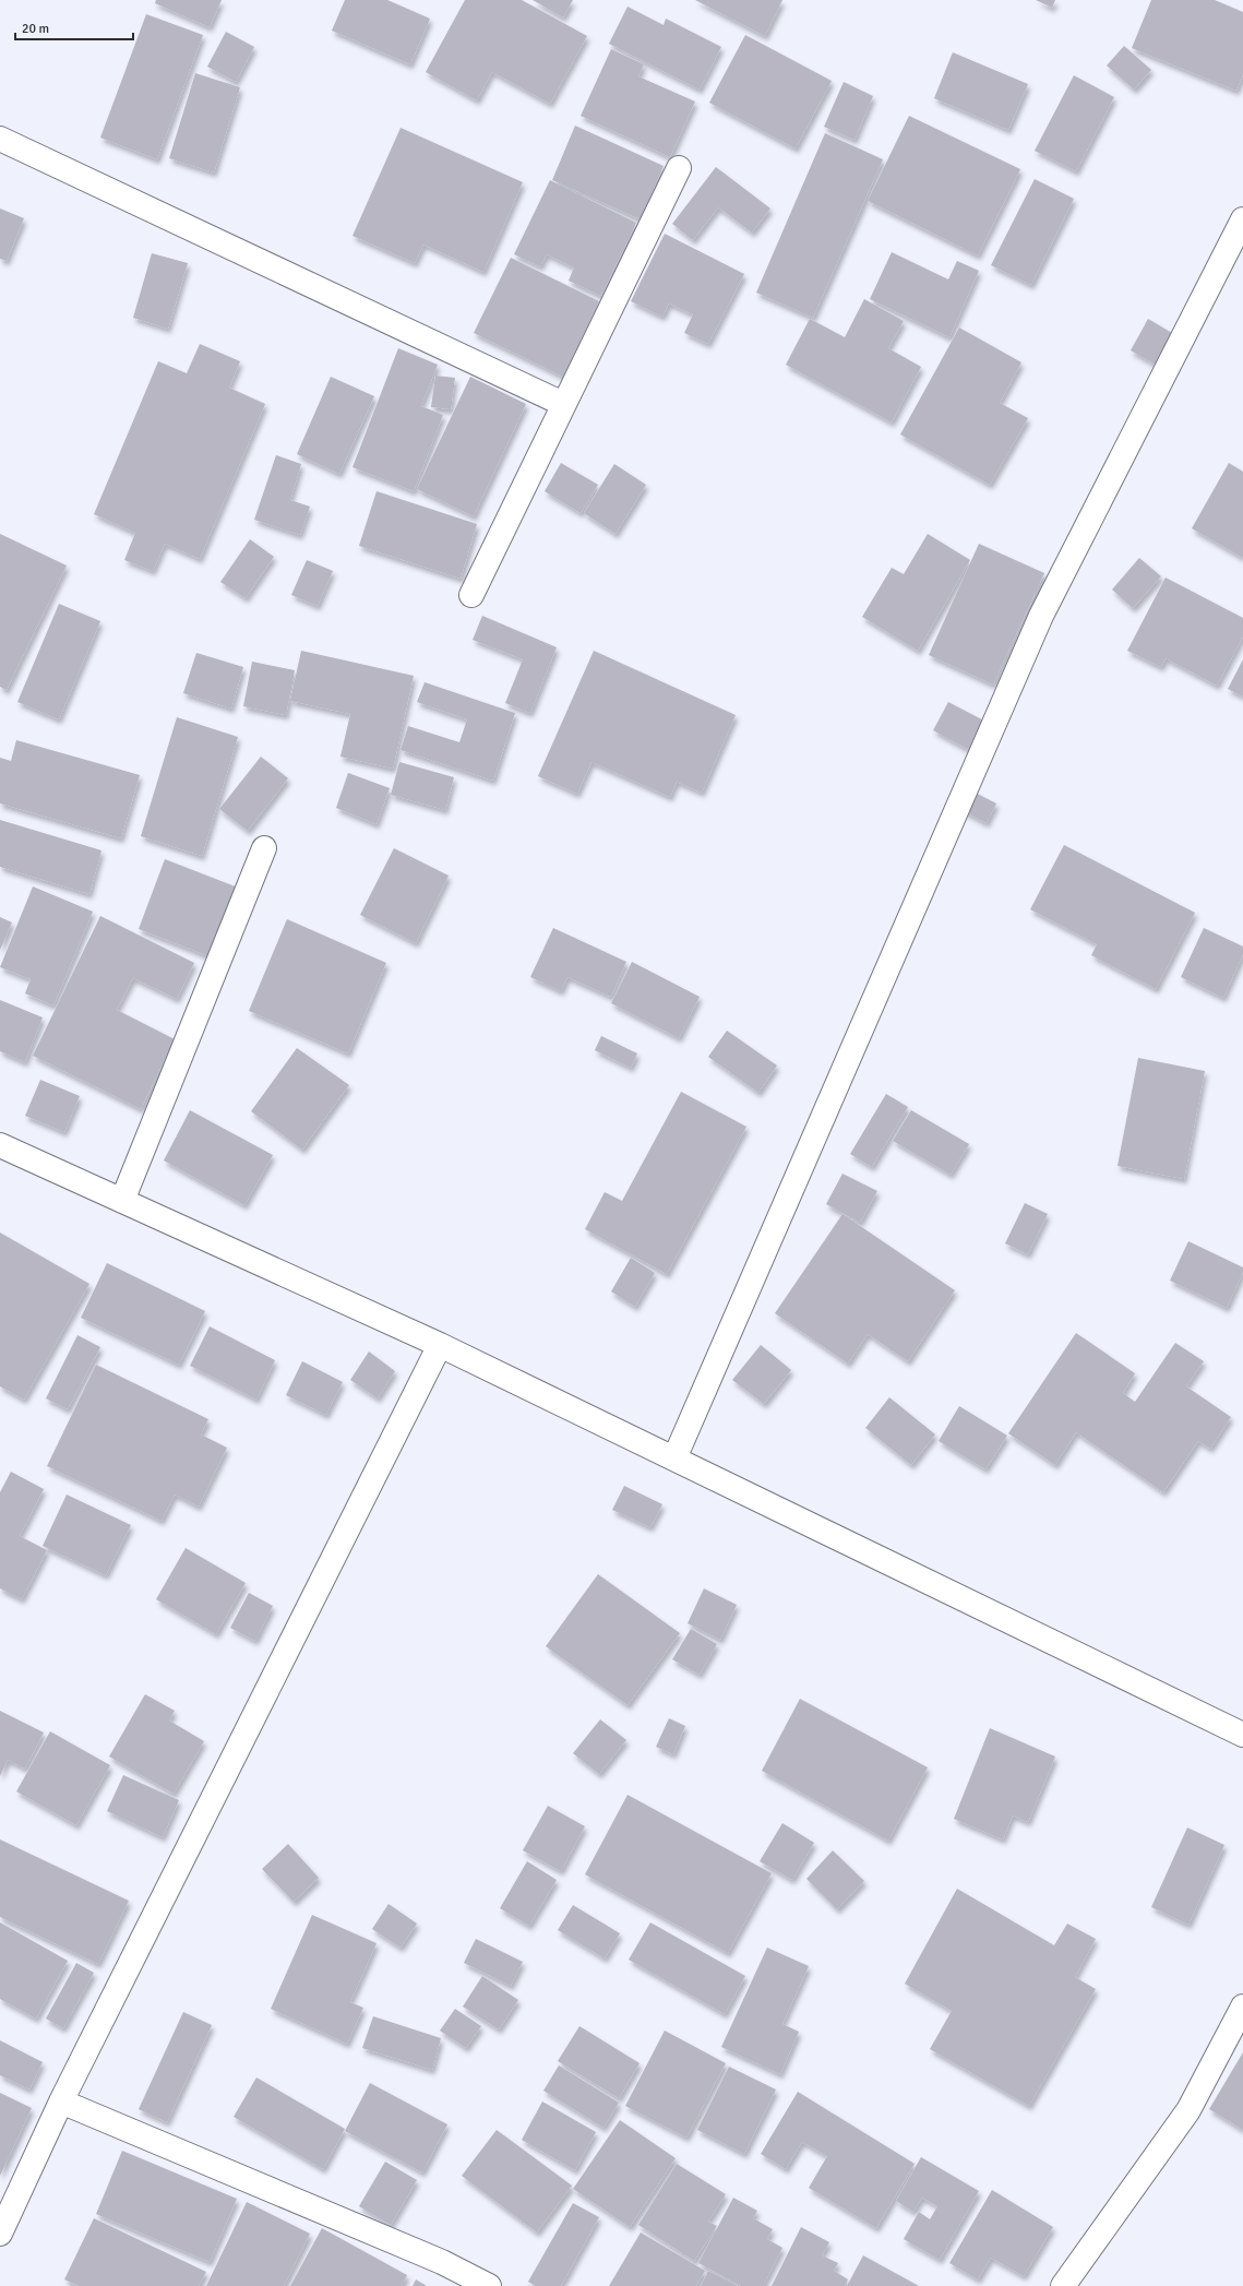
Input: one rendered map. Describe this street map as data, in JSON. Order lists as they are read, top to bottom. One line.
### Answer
{"scale_bar":"20 m"}
